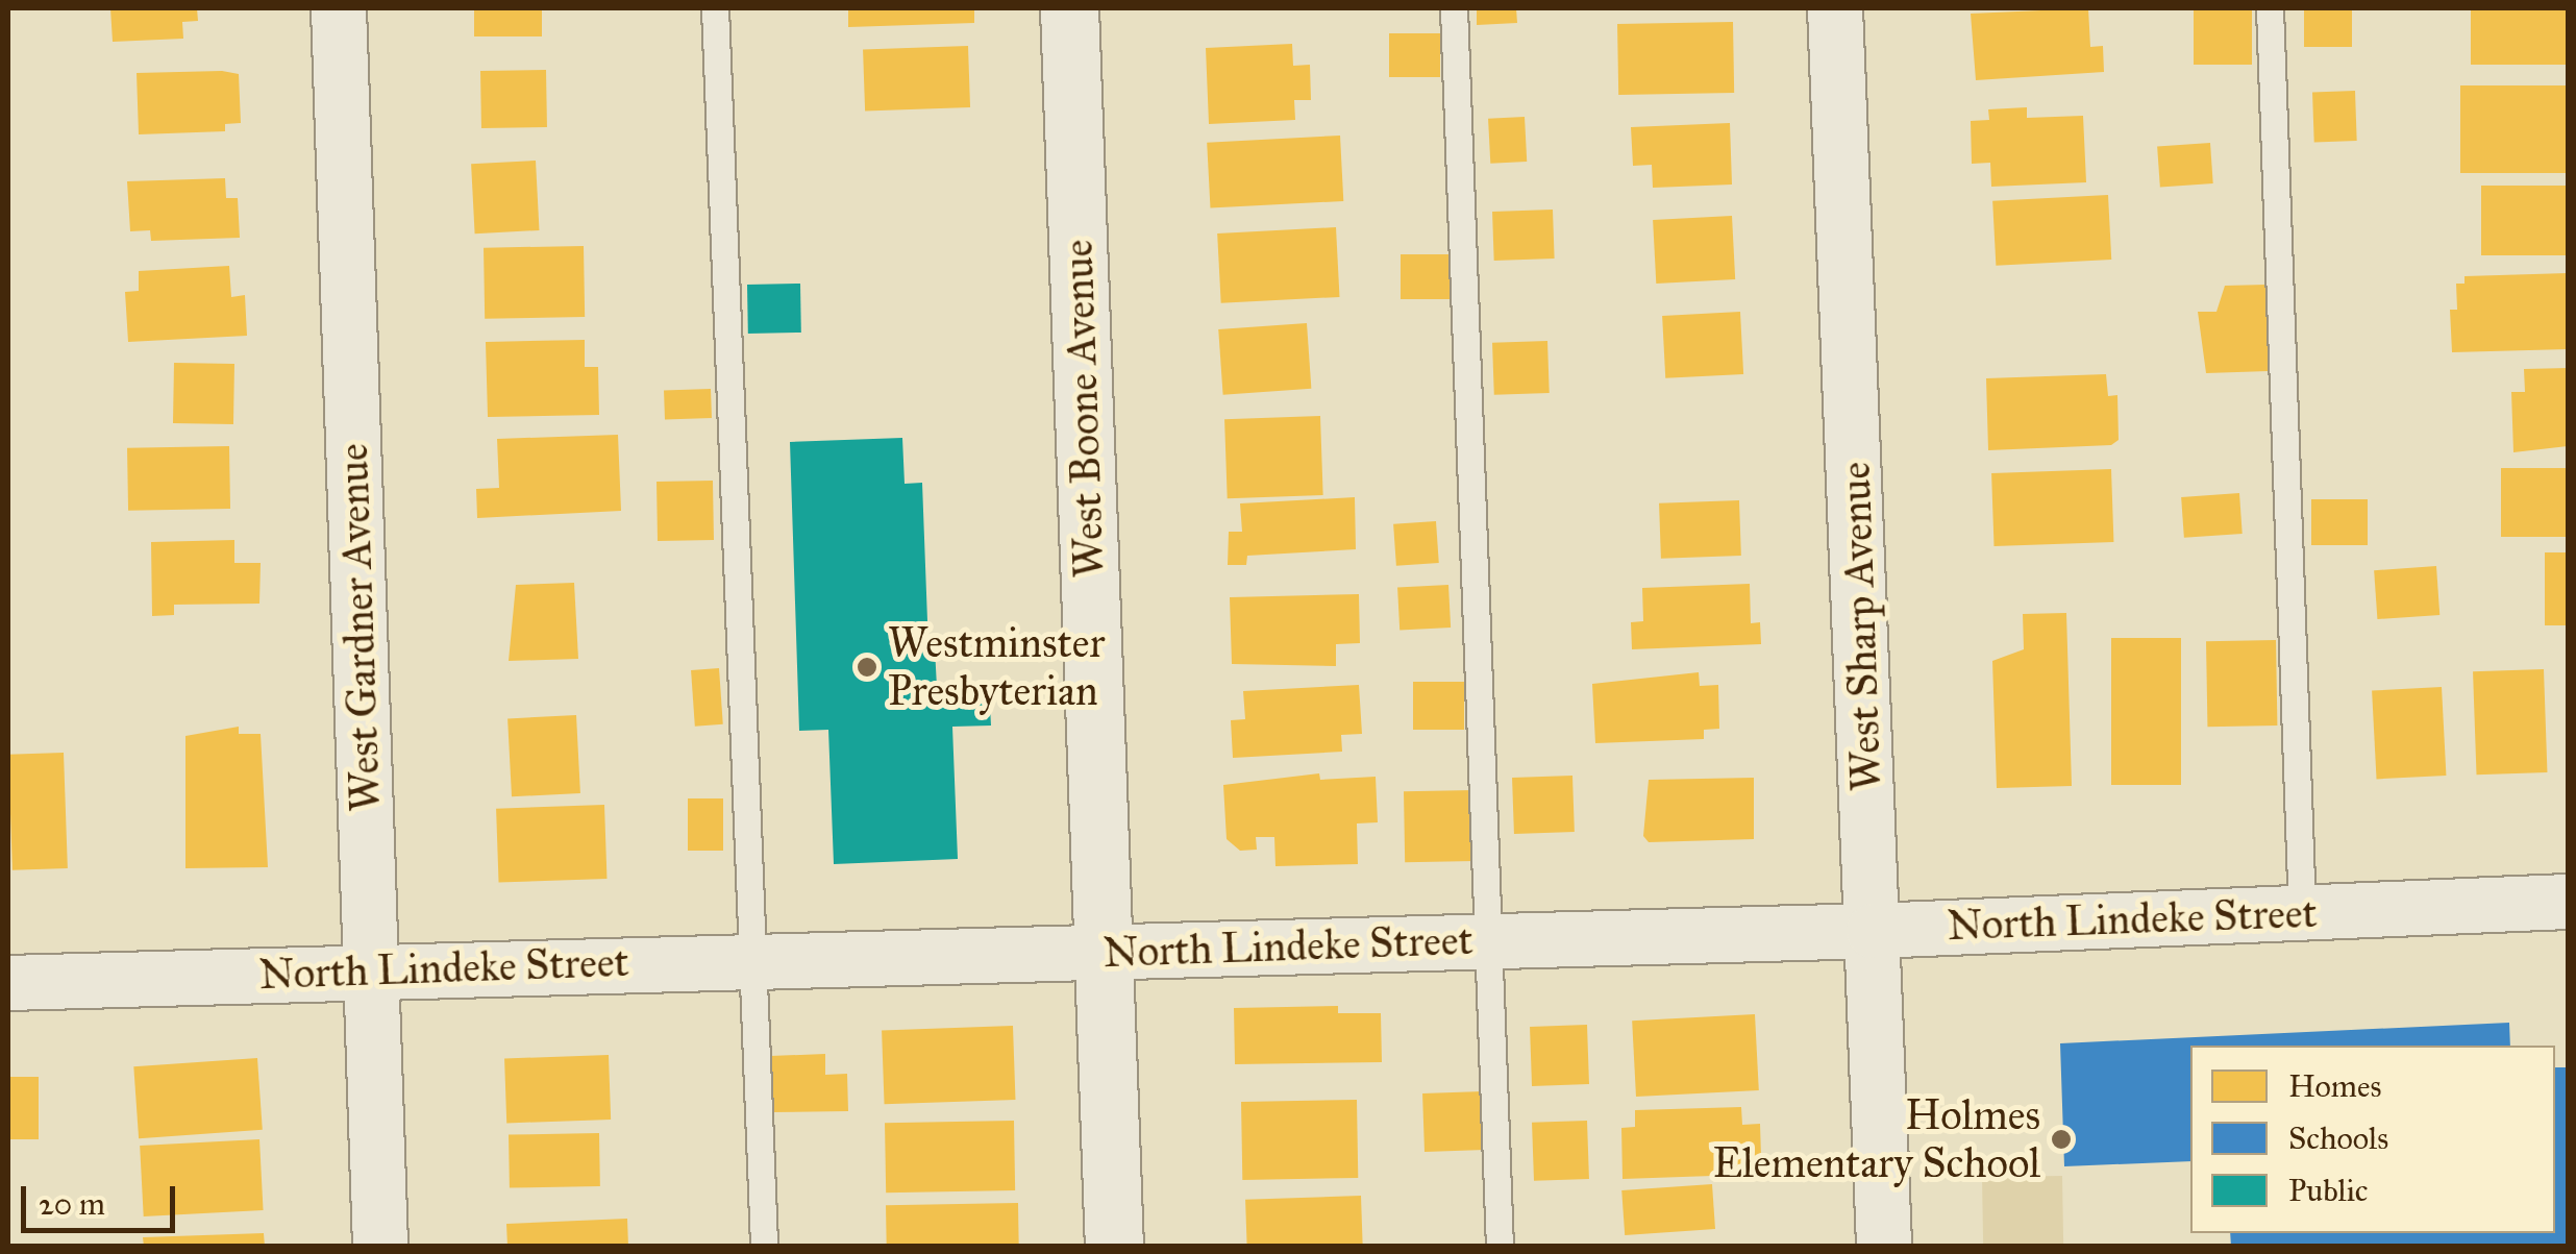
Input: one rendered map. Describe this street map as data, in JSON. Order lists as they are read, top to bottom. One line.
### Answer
{"streets":{"main road":["West Boone Avenue"],"street":["West Sharp Avenue","West Gardner Avenue","North Lindeke Street"]},"crossings":[["West Boone Avenue","North Lindeke Street"],["West Sharp Avenue","North Lindeke Street"],["West Gardner Avenue","North Lindeke Street"]],"places":["Westminster Presbyterian","Holmes Elementary School"],"legend":["Homes","Schools","Public"],"scale_bar":"20 m"}
